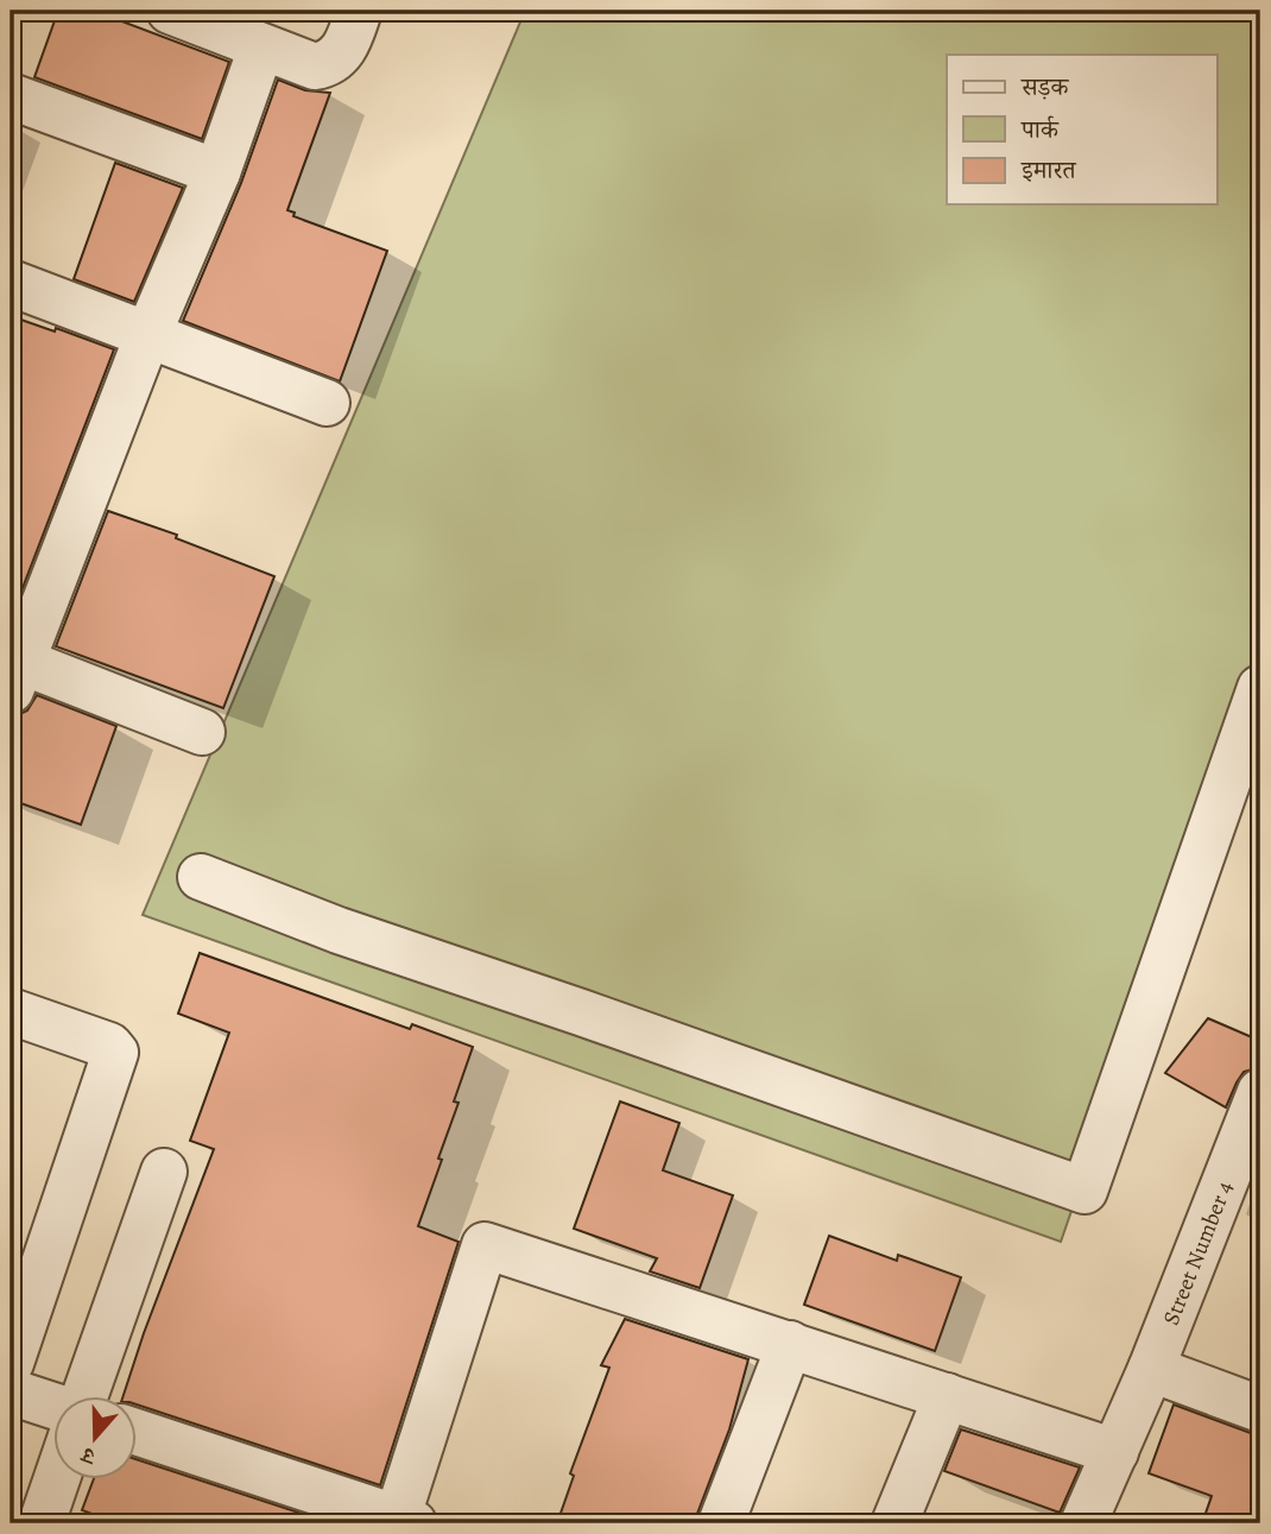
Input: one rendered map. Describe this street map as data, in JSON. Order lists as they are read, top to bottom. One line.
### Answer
{"streets":{"street":["Street Number 4"]},"legend":["सड़क","पार्क","इमारत"],"north":"bottom"}
